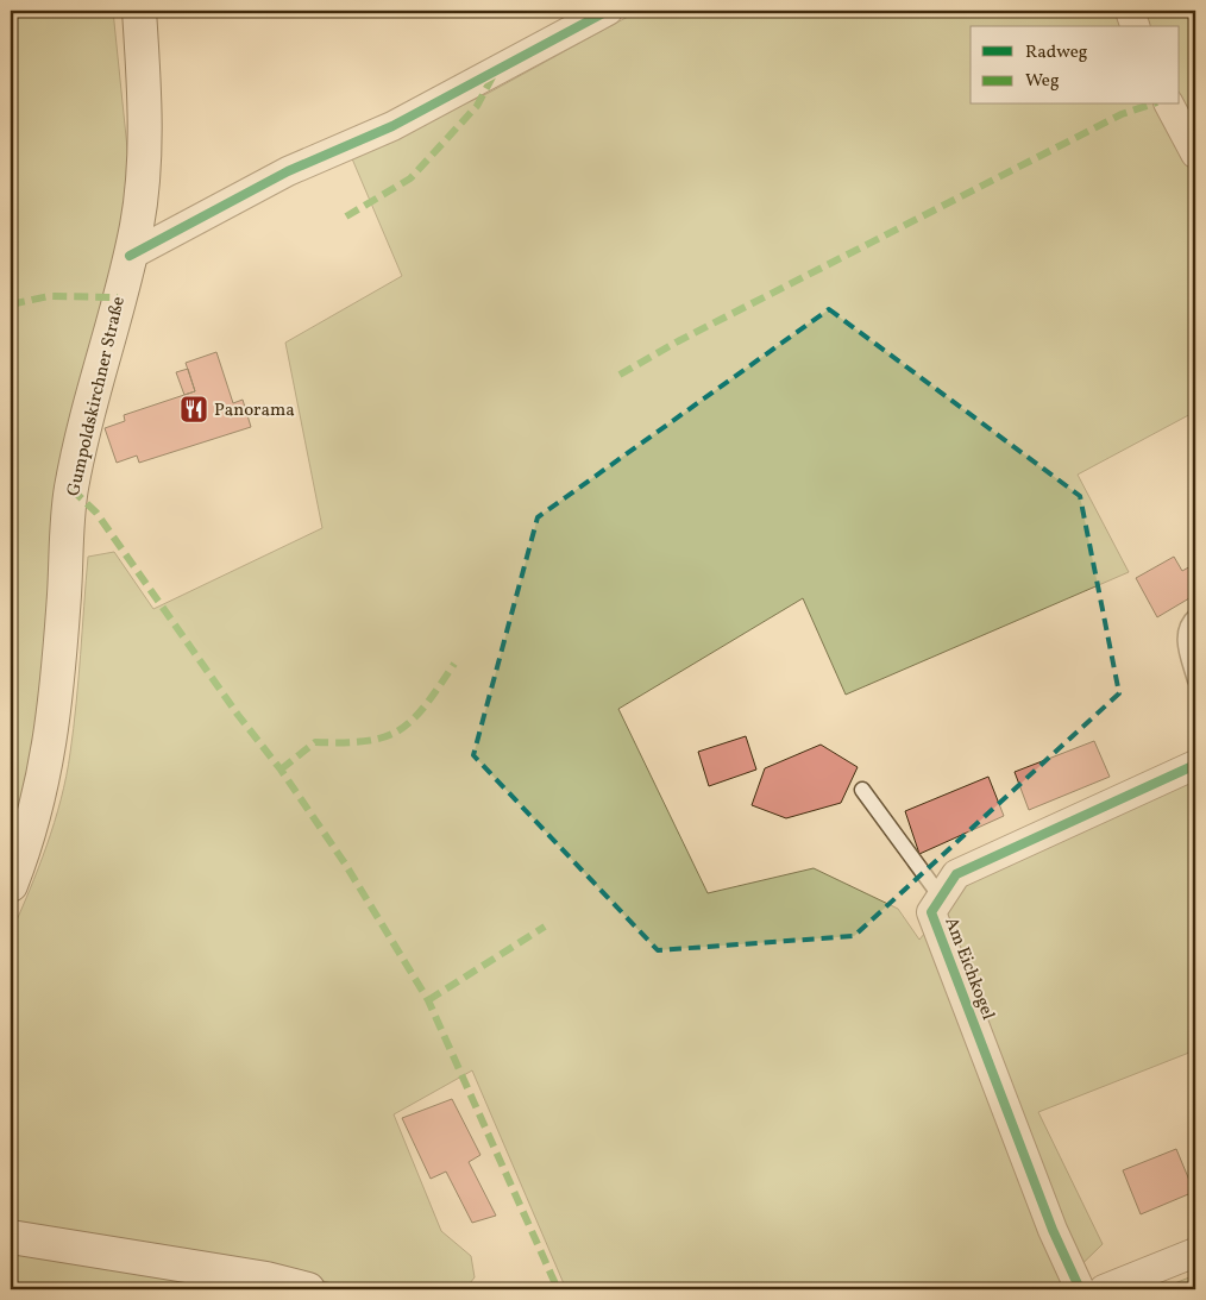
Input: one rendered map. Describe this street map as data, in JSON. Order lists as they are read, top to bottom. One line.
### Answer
{"streets":{"main road":["Gumpoldskirchner Straße"],"street":["Am Eichkogel"]},"places":{"restaurant":["Panorama"]},"legend":["Radweg","Weg"]}
